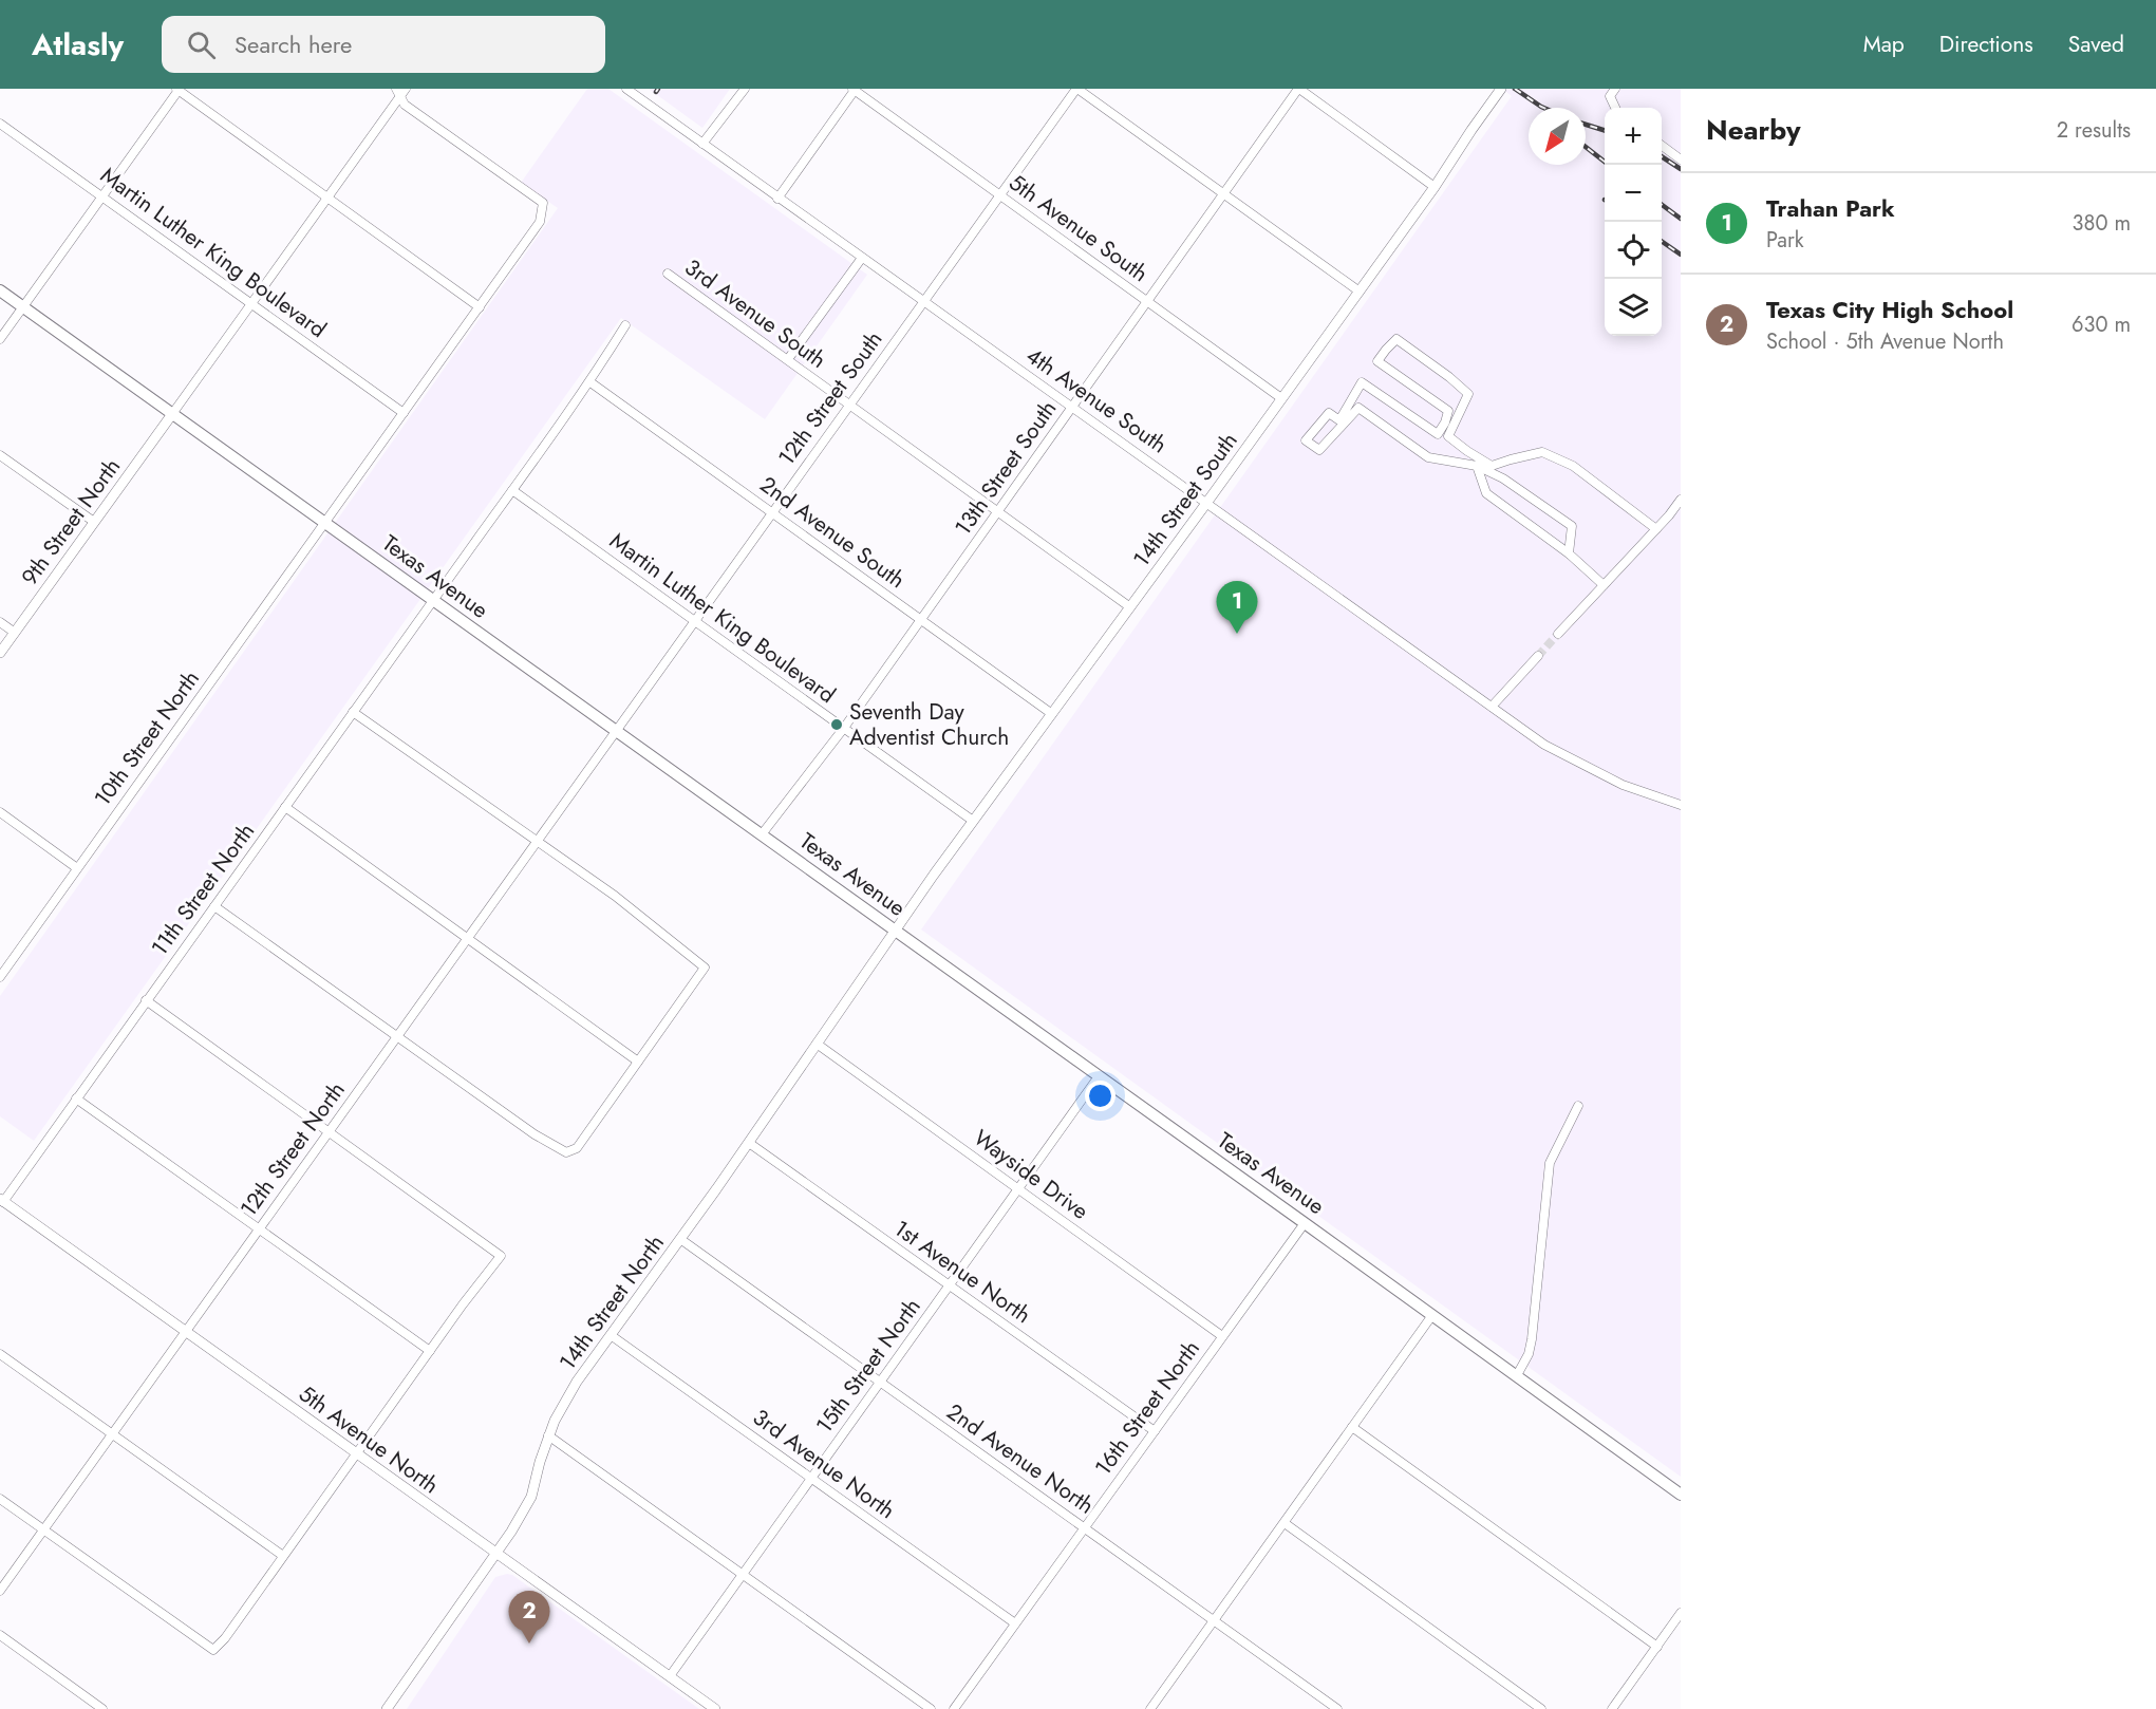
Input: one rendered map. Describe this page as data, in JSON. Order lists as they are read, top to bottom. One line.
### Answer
{"streets":{"main road":["Texas Avenue"],"street":["5th Avenue South","Martin Luther King Boulevard","3rd Avenue South","12th Street South","4th Avenue South","13th Street South","14th Street South","9th Street North","2nd Avenue South","10th Street North","11th Street North","12th Street North","Wayside Drive","1st Avenue North","14th Street North","15th Street North","16th Street North","5th Avenue North","2nd Avenue North","3rd Avenue North"]},"crossings":[["5th Avenue South","12th Street South"],["5th Avenue South","13th Street South"],["5th Avenue South","14th Street South"],["Martin Luther King Boulevard","12th Street South"],["Martin Luther King Boulevard","13th Street South"],["Martin Luther King Boulevard","14th Street South"],["Martin Luther King Boulevard","10th Street North"],["Martin Luther King Boulevard","11th Street North"],["3rd Avenue South","12th Street South"],["3rd Avenue South","13th Street South"],["3rd Avenue South","14th Street South"],["12th Street South","4th Avenue South"],["12th Street South","2nd Avenue South"],["12th Street South","Texas Avenue"],["12th Street South","12th Street North"],["4th Avenue South","13th Street South"],["4th Avenue South","14th Street South"],["13th Street South","2nd Avenue South"],["13th Street South","Texas Avenue"],["14th Street South","2nd Avenue South"],["14th Street South","Texas Avenue"],["14th Street South","14th Street North"],["9th Street North","Texas Avenue"],["2nd Avenue South","11th Street North"],["Texas Avenue","10th Street North"],["Texas Avenue","11th Street North"],["Texas Avenue","12th Street North"],["Texas Avenue","14th Street North"],["Texas Avenue","15th Street North"],["Texas Avenue","16th Street North"],["11th Street North","5th Avenue North"],["12th Street North","5th Avenue North"],["Wayside Drive","14th Street North"],["Wayside Drive","15th Street North"],["Wayside Drive","16th Street North"],["1st Avenue North","14th Street North"],["1st Avenue North","15th Street North"],["1st Avenue North","16th Street North"],["14th Street North","5th Avenue North"],["14th Street North","2nd Avenue North"],["14th Street North","3rd Avenue North"],["15th Street North","5th Avenue North"],["15th Street North","2nd Avenue North"],["15th Street North","3rd Avenue North"],["16th Street North","2nd Avenue North"],["16th Street North","3rd Avenue North"]],"places":["Seventh Day Adventist Church"],"north":"bottom left","page":{"header":"Atlasly","search":"Search here","nav":["Map","Directions","Saved"],"heading":["Nearby","2 results"],"map_buttons":["+","−"],"list":[{"mark":"1","name":"Trahan Park","note":"Park","value":"380 m"},{"mark":"2","name":"Texas City High School","note":"School · 5th Avenue North","value":"630 m"}],"pins":["1","2"]}}
